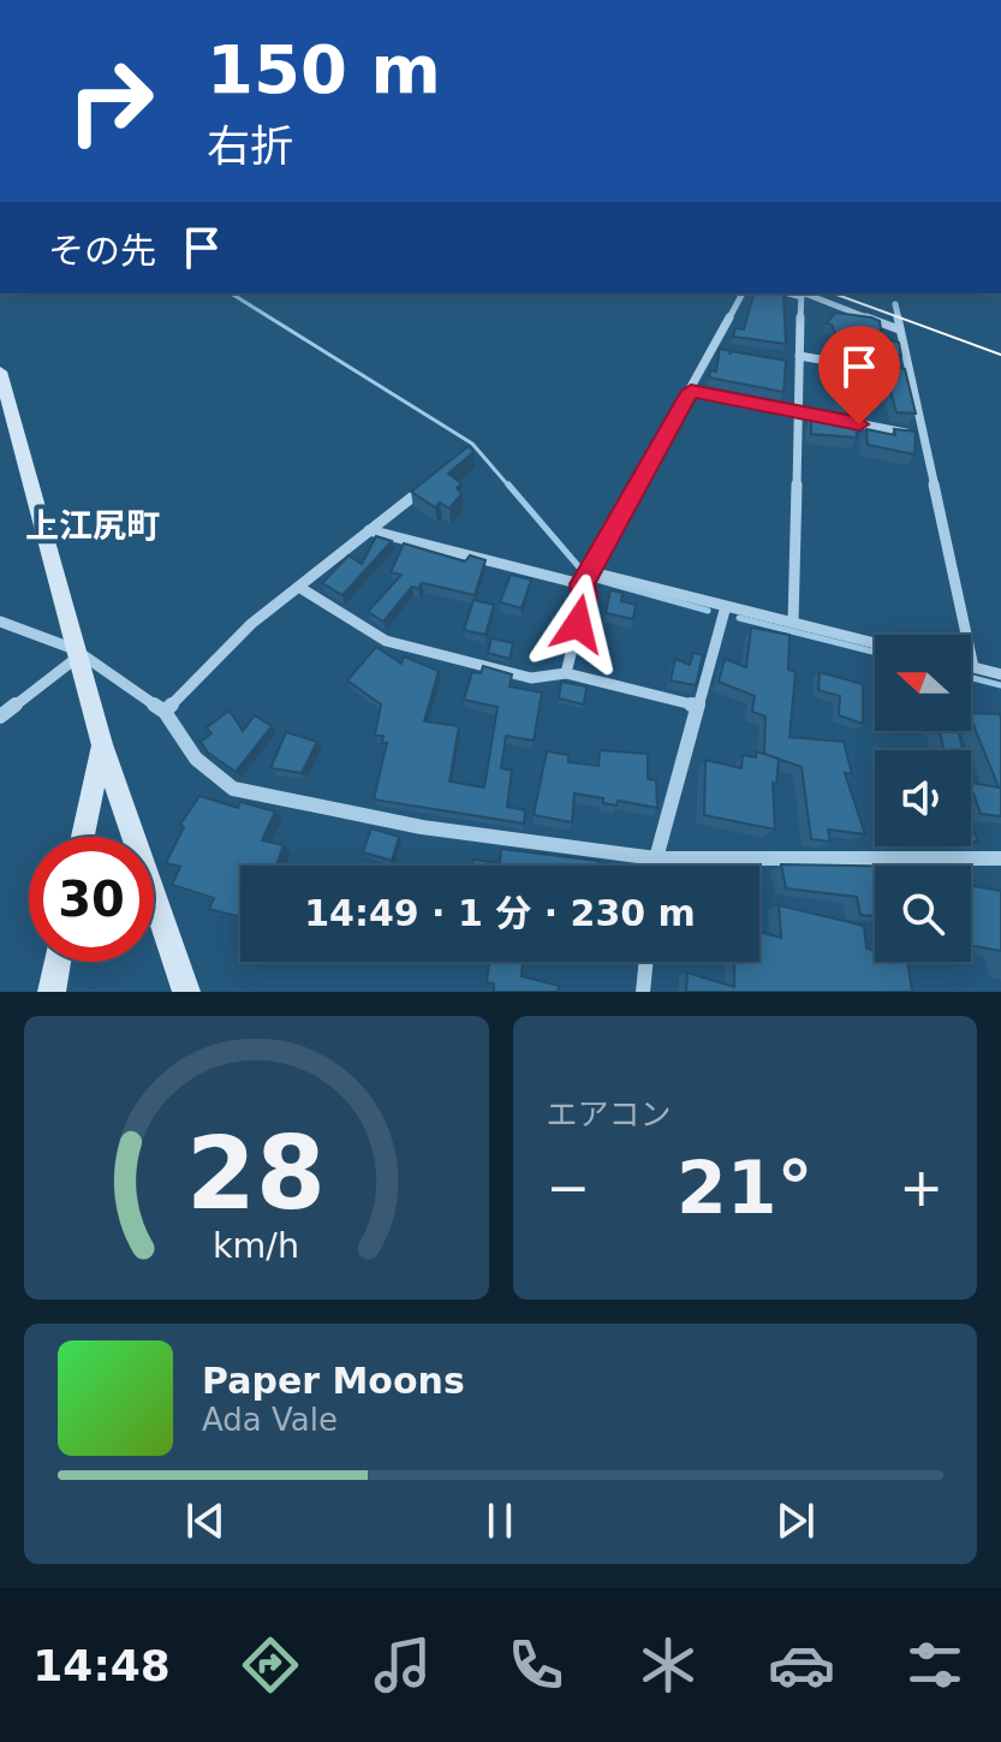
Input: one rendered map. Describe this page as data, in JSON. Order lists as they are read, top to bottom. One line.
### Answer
{"districts":["上江尻町"],"north":"left","page":{"turn":["150 m","右折"],"then":"その先","limit":"30","trip":"14:49 · 1 分 · 230 m","tile":"エアコン","heat":["−","21°","+"],"song":["Paper Moons","Ada Vale"],"tabs":"14:48","gauge":["28","km/h"]}}
